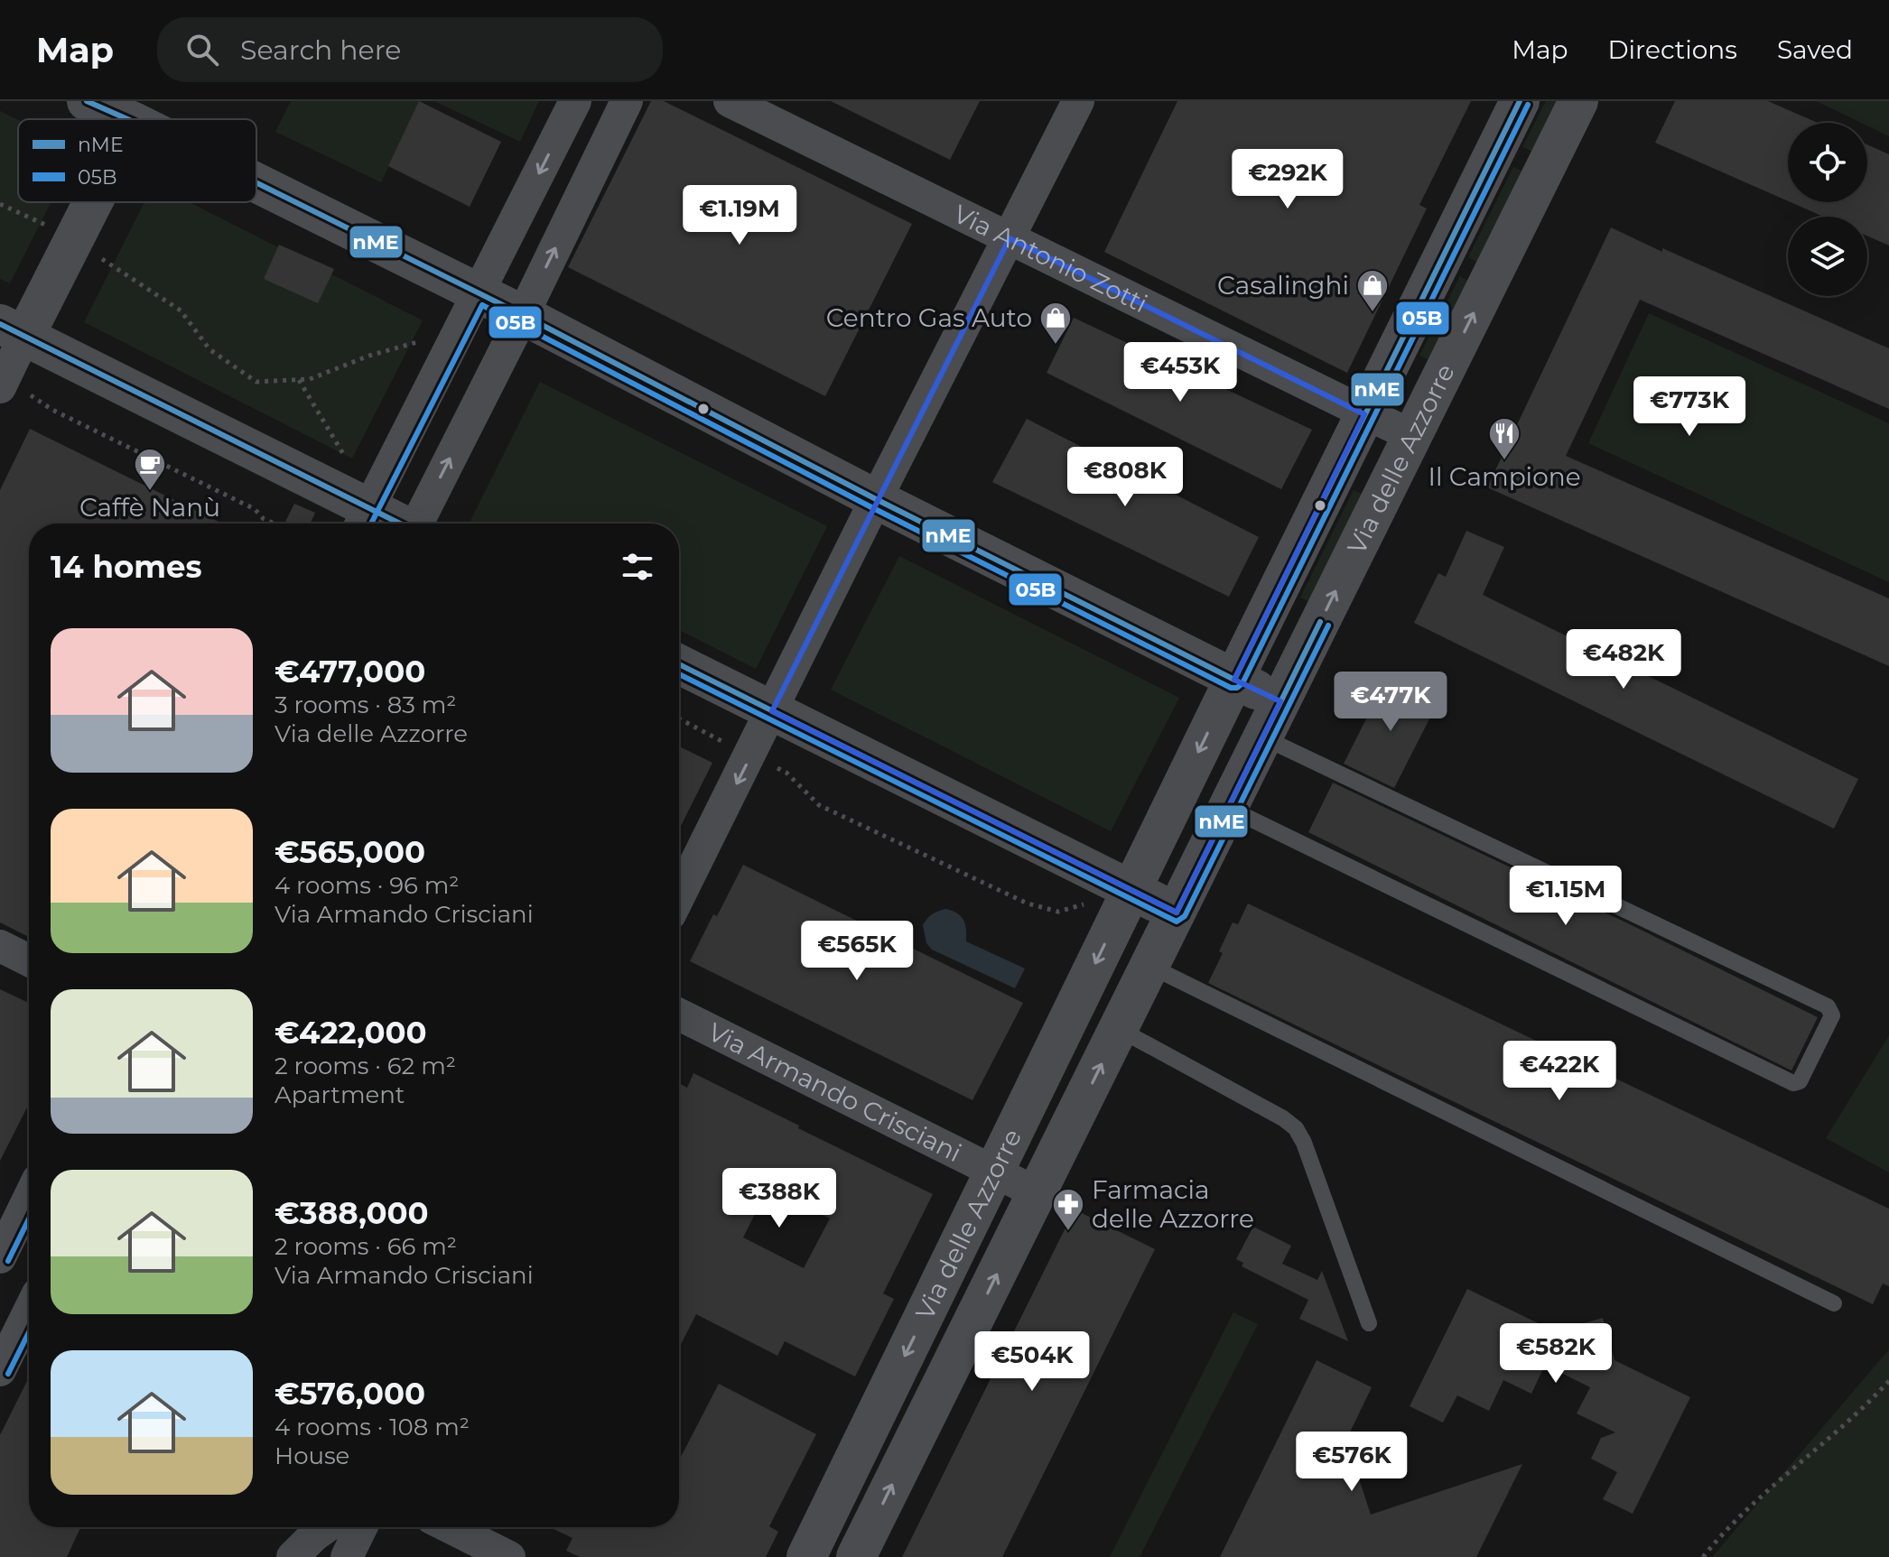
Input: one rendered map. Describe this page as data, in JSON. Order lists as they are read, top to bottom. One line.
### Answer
{"streets":{"street":["Via Antonio Zotti","Via delle Azzorre","Via Armando Crisciani"]},"crossings":[["Via Antonio Zotti","Via delle Azzorre"],["Via delle Azzorre","Via Armando Crisciani"]],"places":{"shop":["Casalinghi","Centro Gas Auto"],"restaurant":["Il Campione"],"cafe":["Caffè Nanù"],"pharmacy":["Farmacia delle Azzorre"]},"lines":["transit line nME","transit line 05B"],"legend":["nME","05B"],"page":{"header":"Map","search":"Search here","nav":["Map","Directions","Saved"],"price":["€292K","€1.19M","€453K","€773K","€808K","€482K","€477K","€1.15M","€565K","€422K","€388K","€582K","€504K","€576K"],"heading":"14 homes","list":[{"name":"€477,000","note":"3 rooms · 83 m² · Via delle Azzorre"},{"name":"€565,000","note":"4 rooms · 96 m² · Via Armando Crisciani"},{"name":"€422,000","note":"2 rooms · 62 m² · Apartment"},{"name":"€388,000","note":"2 rooms · 66 m² · Via Armando Crisciani"},{"name":"€576,000","note":"4 rooms · 108 m² · House"}]}}
